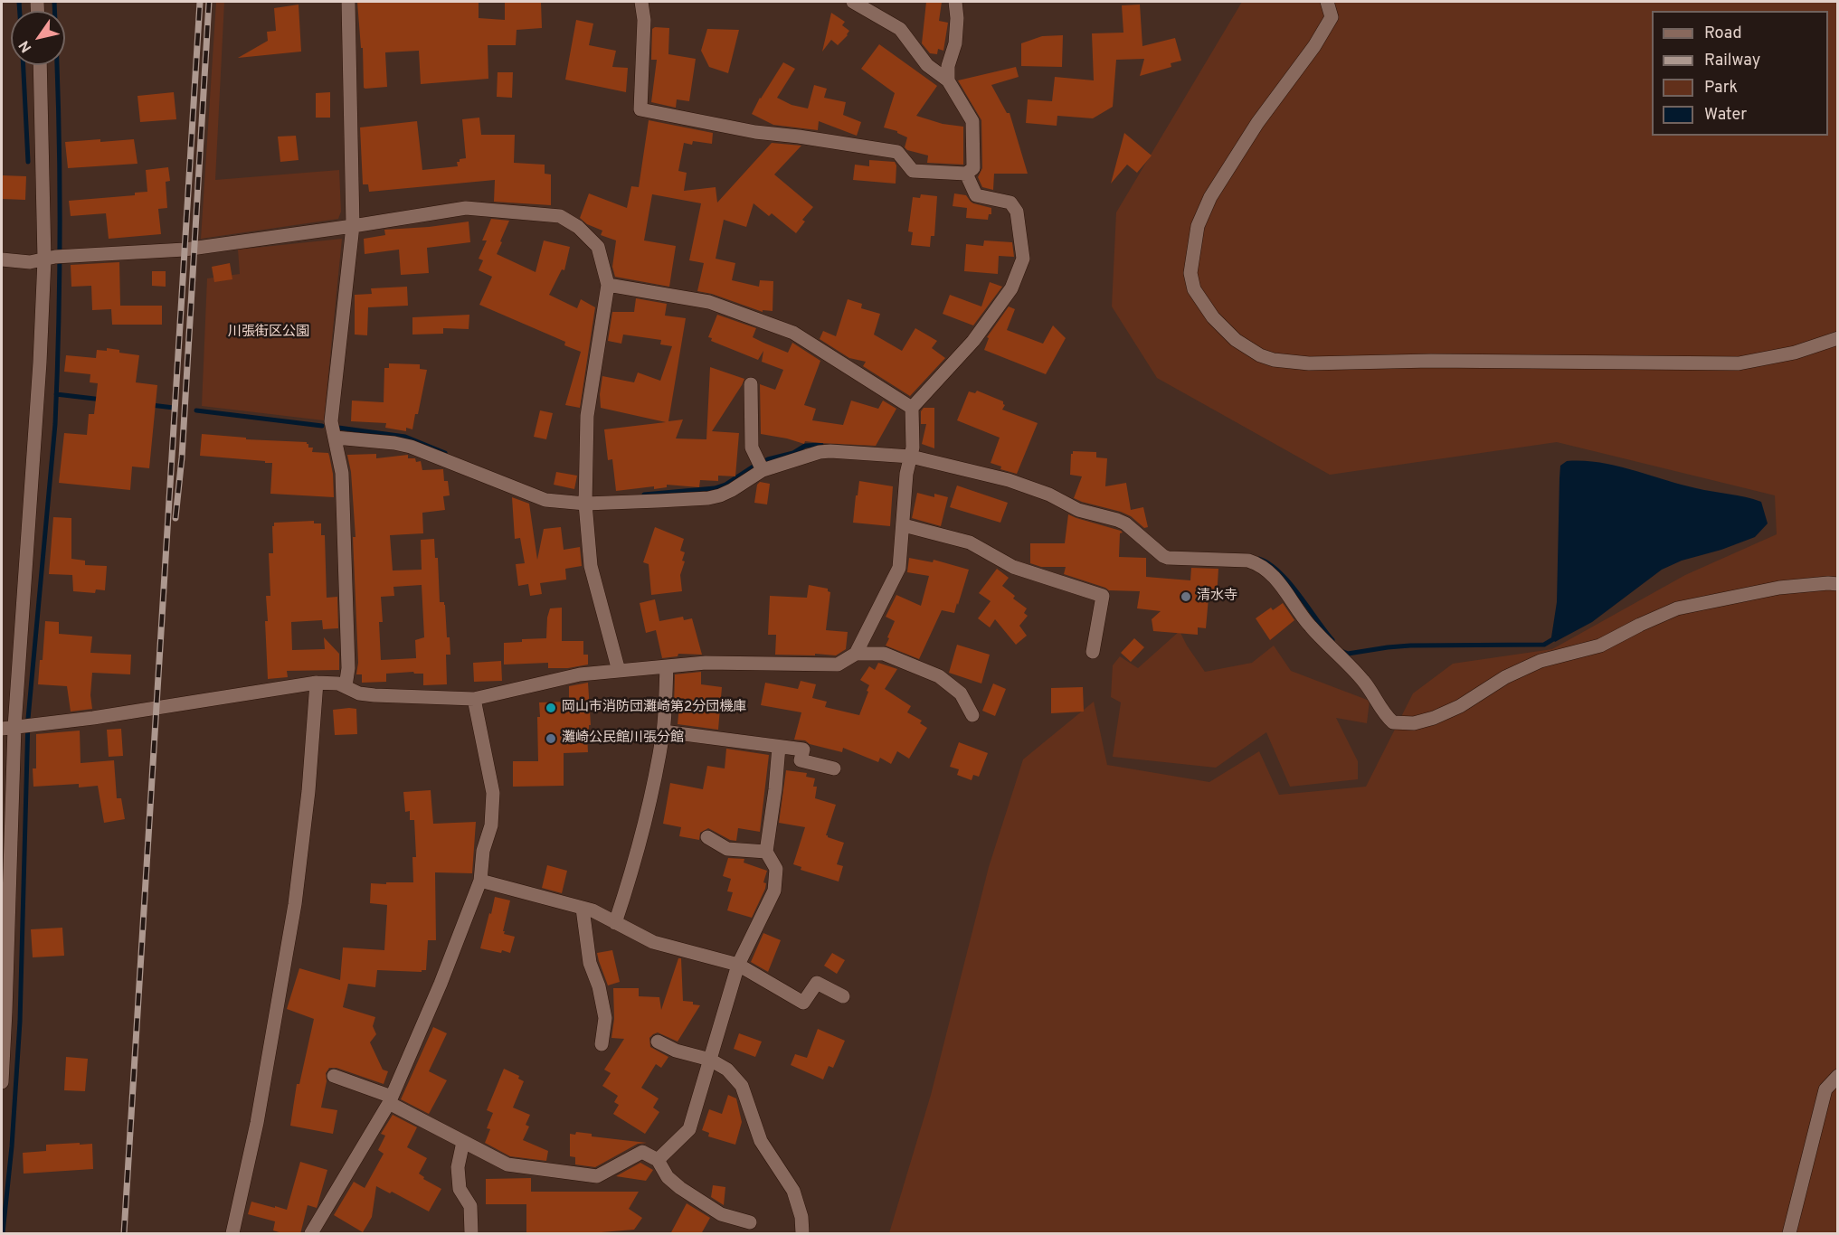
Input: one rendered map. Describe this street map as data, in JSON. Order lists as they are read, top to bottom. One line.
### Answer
{"parks":["川張街区公園"],"places":["清水寺","岡山市消防団灘崎第2分団機庫","灘崎公民館川張分館"],"legend":["Road","Railway","Park","Water"],"north":"bottom left"}
